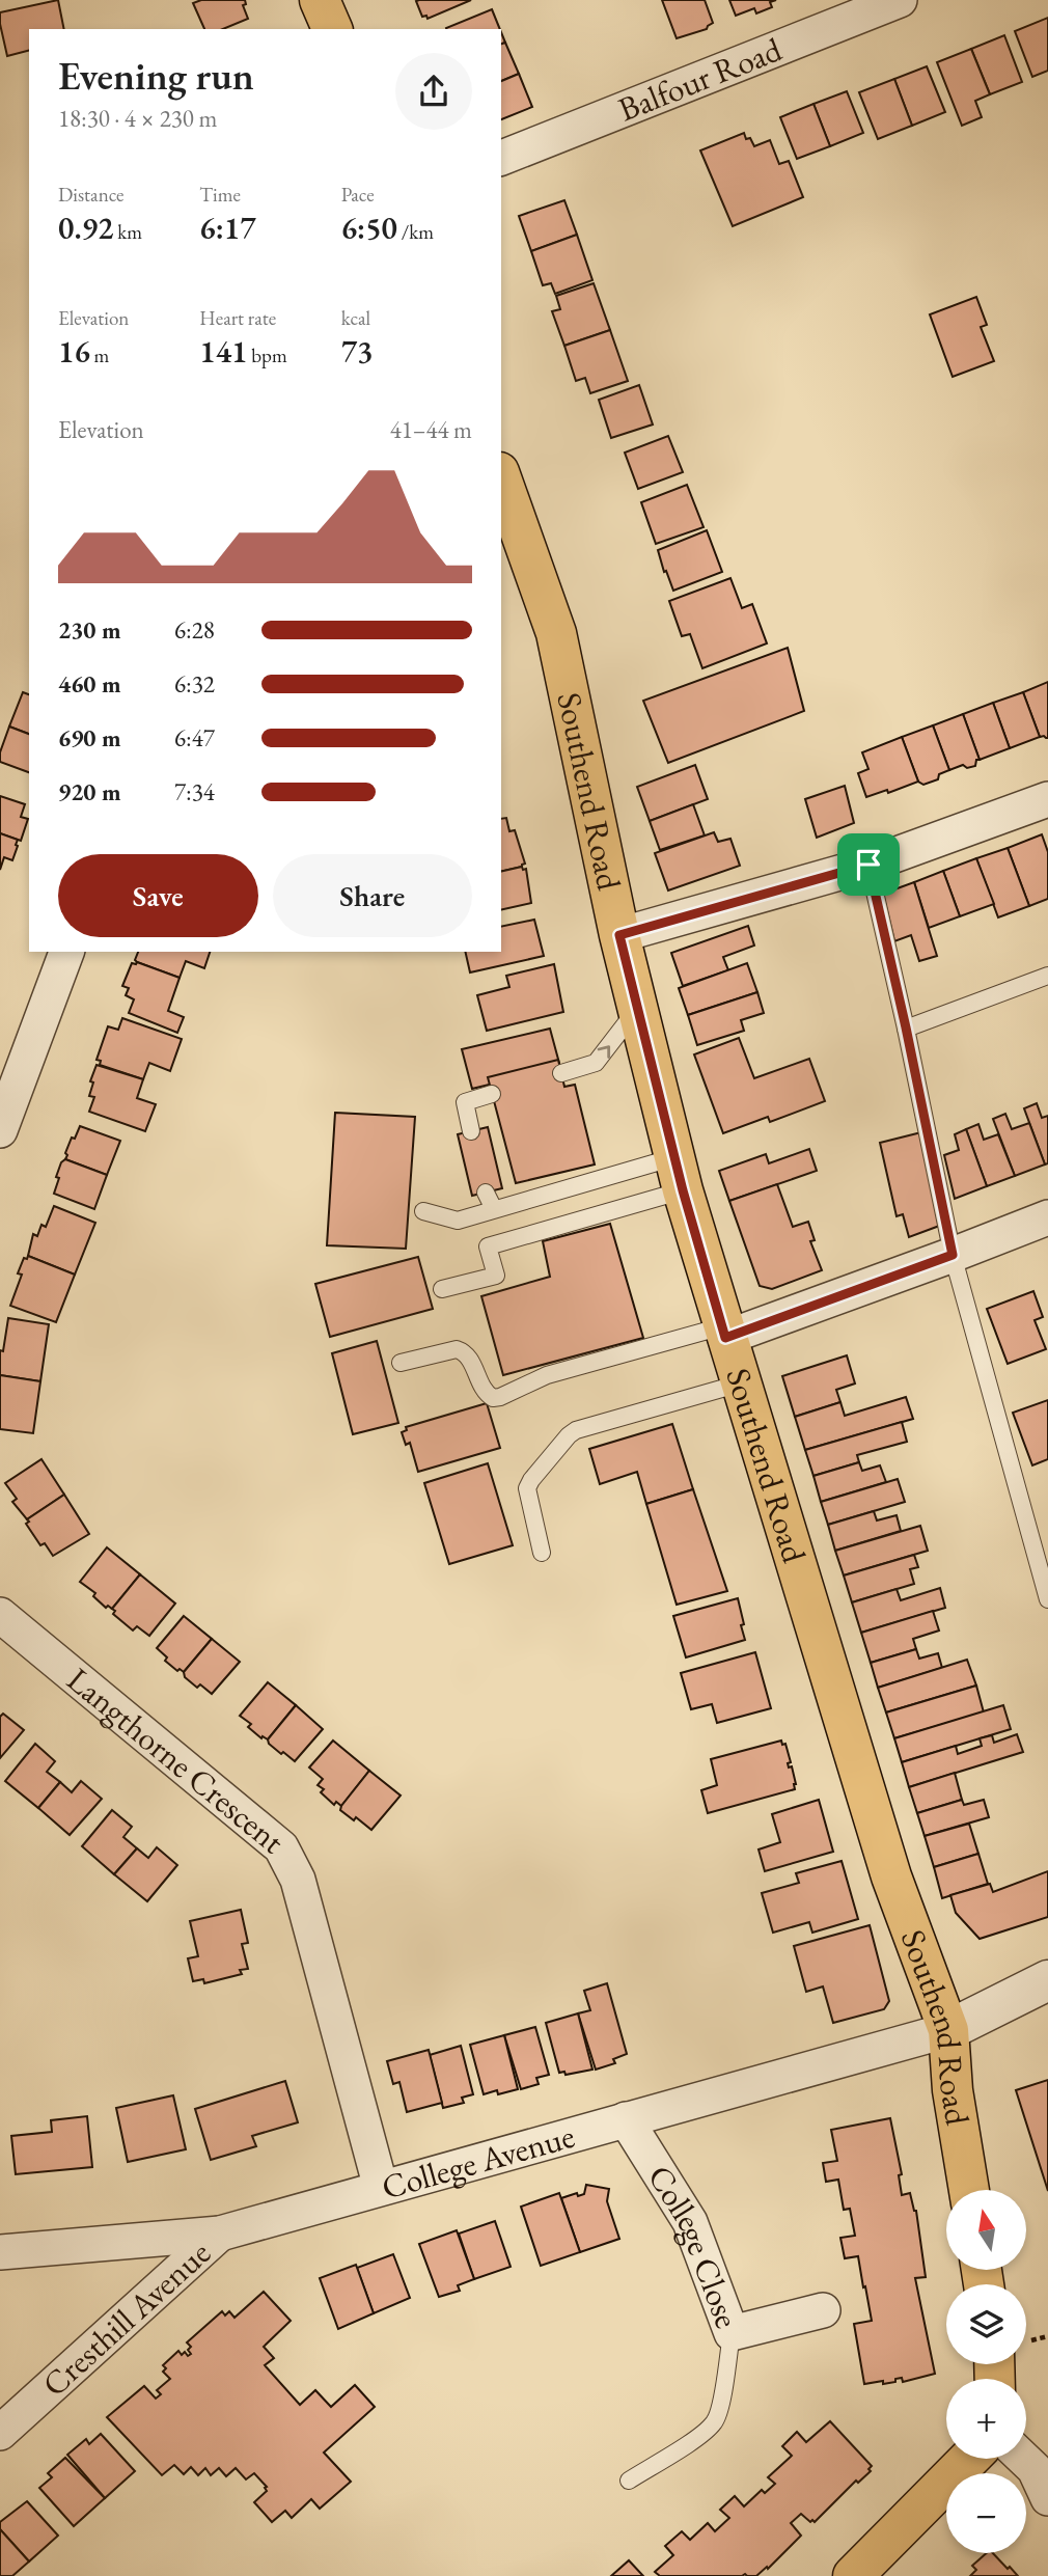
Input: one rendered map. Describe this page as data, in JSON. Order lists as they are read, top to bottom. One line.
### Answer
{"streets":{"main road":["Southend Road"],"street":["Balfour Road","Langthorne Crescent","College Avenue","College Close","Cresthill Avenue"]},"crossings":[["Southend Road","College Avenue"],["Langthorne Crescent","College Avenue"],["College Avenue","College Close"],["College Avenue","Cresthill Avenue"]],"north":"top","page":{"heading":["Evening run","18:30 · 4 × 230 m"],"stats":[["Distance","0.92 km"],["Time","6:17"],["Pace","6:50 /km"],["Elevation","16 m"],["Heart rate","141 bpm"],["kcal","73"]],"chart":["Elevation","41–44 m"],"list":[{"name":"230 m","note":"6:28"},{"name":"460 m","note":"6:32"},{"name":"690 m","note":"6:47"},{"name":"920 m","note":"7:34"}],"buttons":["Save","Share"],"map_buttons":["+","−"]}}
